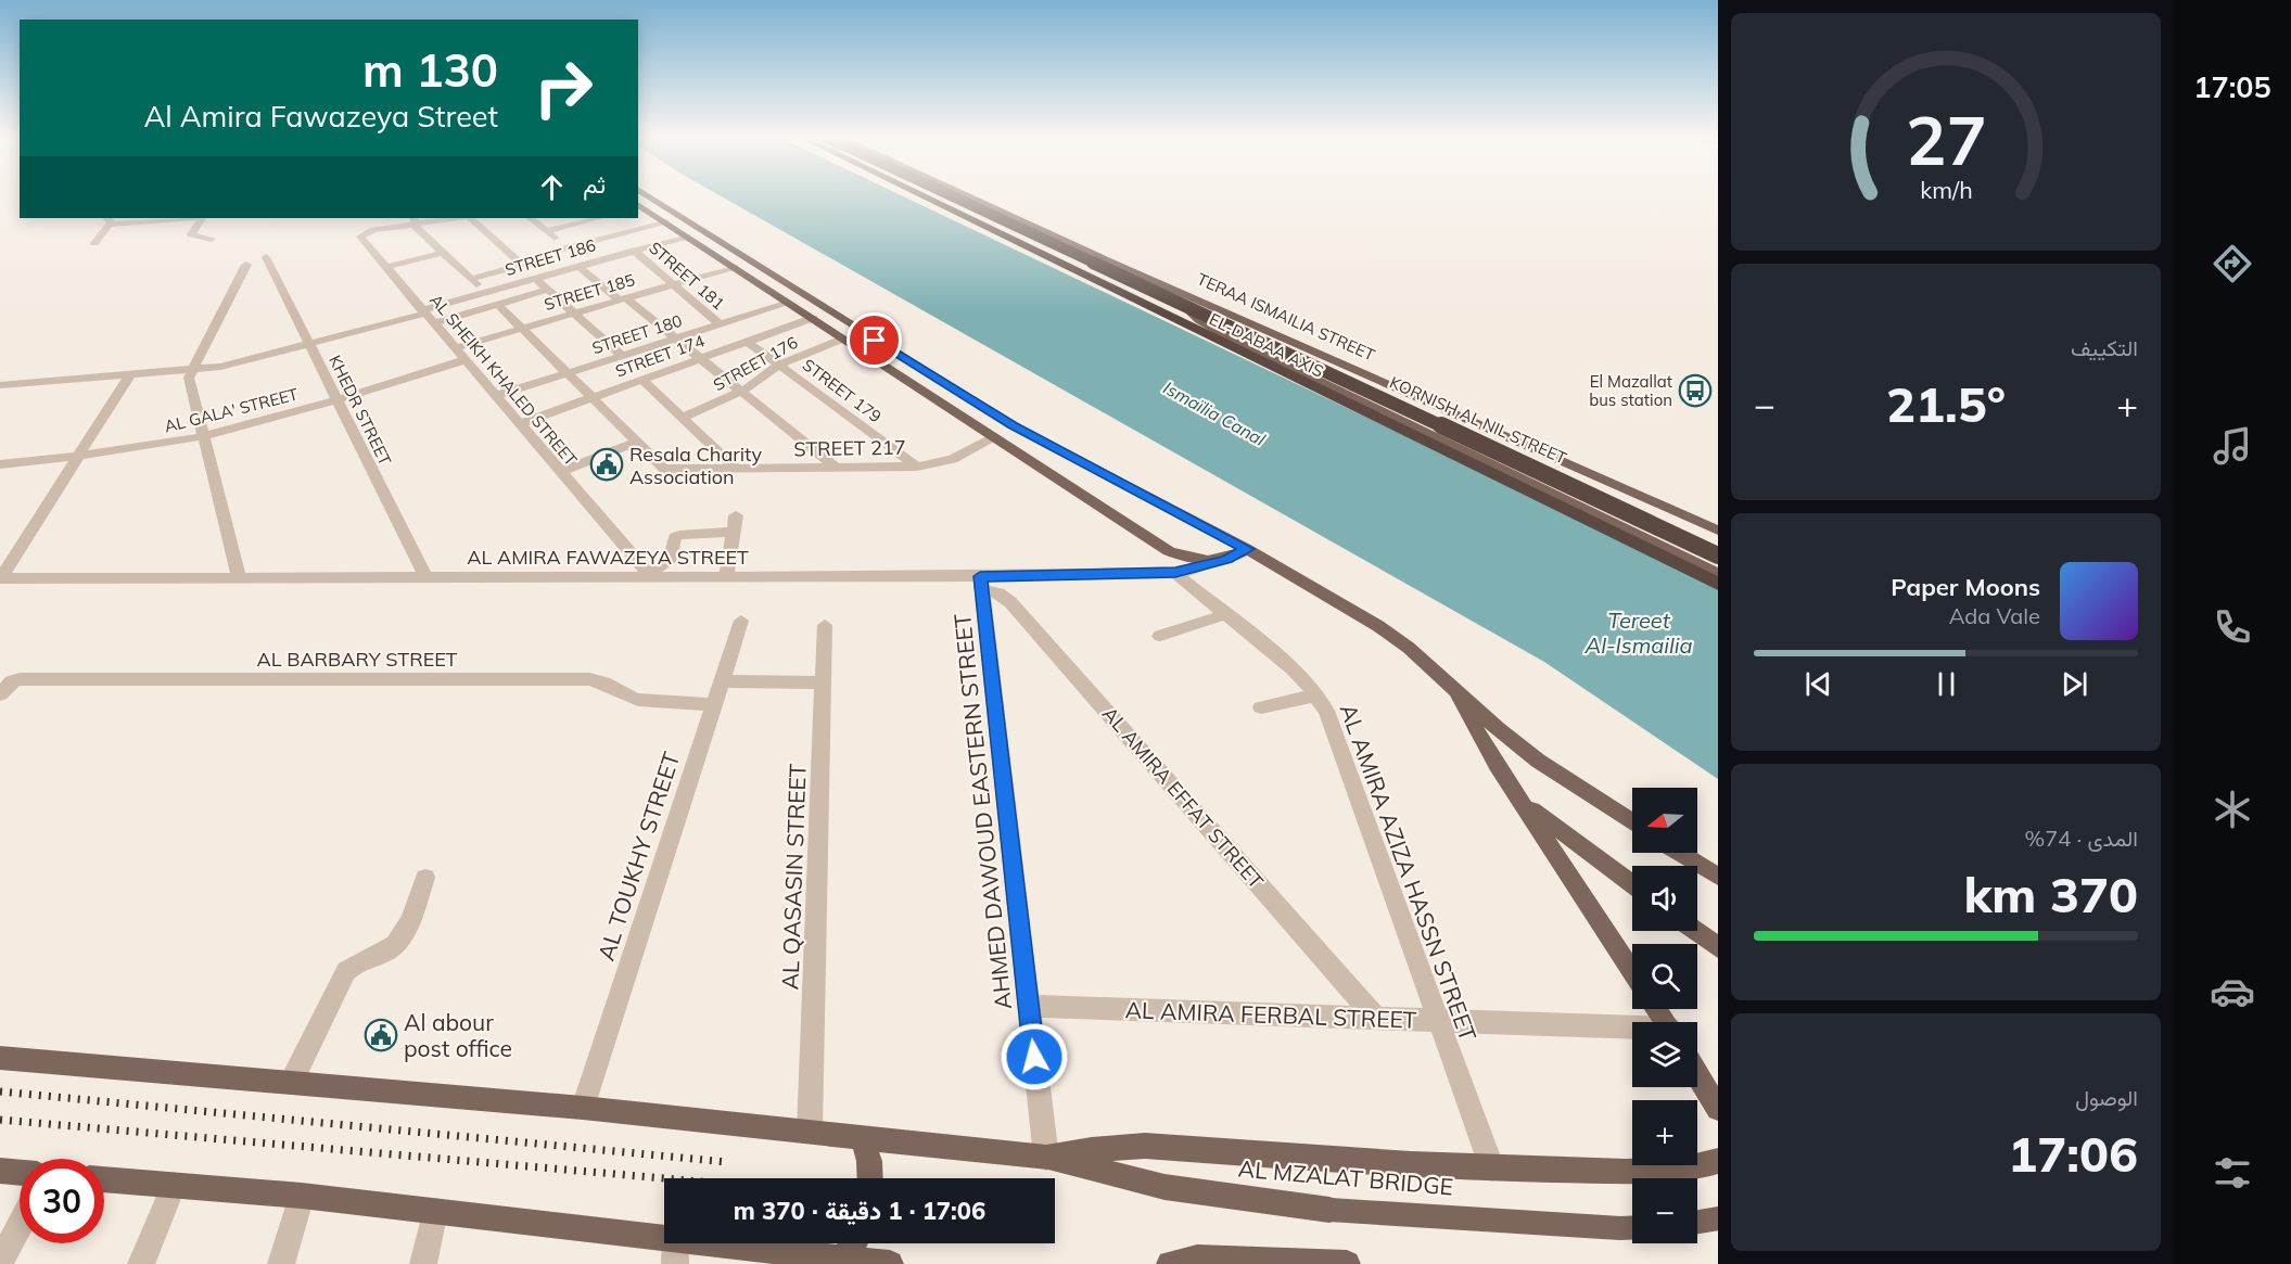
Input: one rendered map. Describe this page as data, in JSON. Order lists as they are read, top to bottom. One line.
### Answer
{"streets":{"highway":["EL-DABAA AXIS"],"main road":["TERAA ISMAILIA STREET","KORNISH AL NIL STREET","AL MZALAT BRIDGE"],"street":["STREET 186","STREET 181","STREET 185","STREET 180","STREET 174","STREET 176","AL SHEIKH KHALED STREET","STREET 179","AL GALA' STREET","KHEDR STREET","STREET 217","AL AMIRA FAWAZEYA STREET","AL BARBARY STREET","AL AMIRA EFFAT STREET","AHMED DAWOUD EASTERN STREET","AL TOUKHY STREET","AL AMIRA AZIZA HASSN STREET","AL QASASIN STREET","AL AMIRA FERBAL STREET"]},"crossings":[["STREET 186","STREET 181"],["STREET 186","AL SHEIKH KHALED STREET"],["STREET 181","STREET 185"],["STREET 181","STREET 180"],["STREET 185","AL SHEIKH KHALED STREET"],["TERAA ISMAILIA STREET","KORNISH AL NIL STREET"],["STREET 180","AL SHEIKH KHALED STREET"],["STREET 174","AL SHEIKH KHALED STREET"],["STREET 174","STREET 179"],["STREET 176","STREET 179"],["AL SHEIKH KHALED STREET","AL GALA' STREET"],["AL SHEIKH KHALED STREET","AL AMIRA FAWAZEYA STREET"],["STREET 179","STREET 217"],["AL GALA' STREET","KHEDR STREET"],["KHEDR STREET","AL AMIRA FAWAZEYA STREET"],["AL AMIRA FAWAZEYA STREET","AL AMIRA EFFAT STREET"],["AL AMIRA FAWAZEYA STREET","AHMED DAWOUD EASTERN STREET"],["AL AMIRA FAWAZEYA STREET","AL AMIRA AZIZA HASSN STREET"],["AL BARBARY STREET","AL TOUKHY STREET"],["AL AMIRA EFFAT STREET","AHMED DAWOUD EASTERN STREET"],["AL AMIRA EFFAT STREET","AL AMIRA FERBAL STREET"],["AHMED DAWOUD EASTERN STREET","AL AMIRA FERBAL STREET"],["AHMED DAWOUD EASTERN STREET","AL MZALAT BRIDGE"],["AL AMIRA AZIZA HASSN STREET","AL AMIRA FERBAL STREET"]],"water":["Ismaïlia Canal","Tereet Al-Ismailia"],"places":{"bus stop":["El Mazallat bus station"],"public building":["Resala Charity Association","Al abour post office"]},"north":"left","page":{"tabs":"17:05","turn":["130 m","Al Amira Fawazeya Street"],"then":"ثم","tile":["التكييف",["المدى · 74%","370 km"],["الوصول","17:06"]],"heat":["−","21.5°","+"],"song":["Paper Moons","Ada Vale"],"map_buttons":["+","−"],"limit":"30","trip":"17:06 · 1 دقيقة · 370 m","gauge":["27","km/h"]}}
